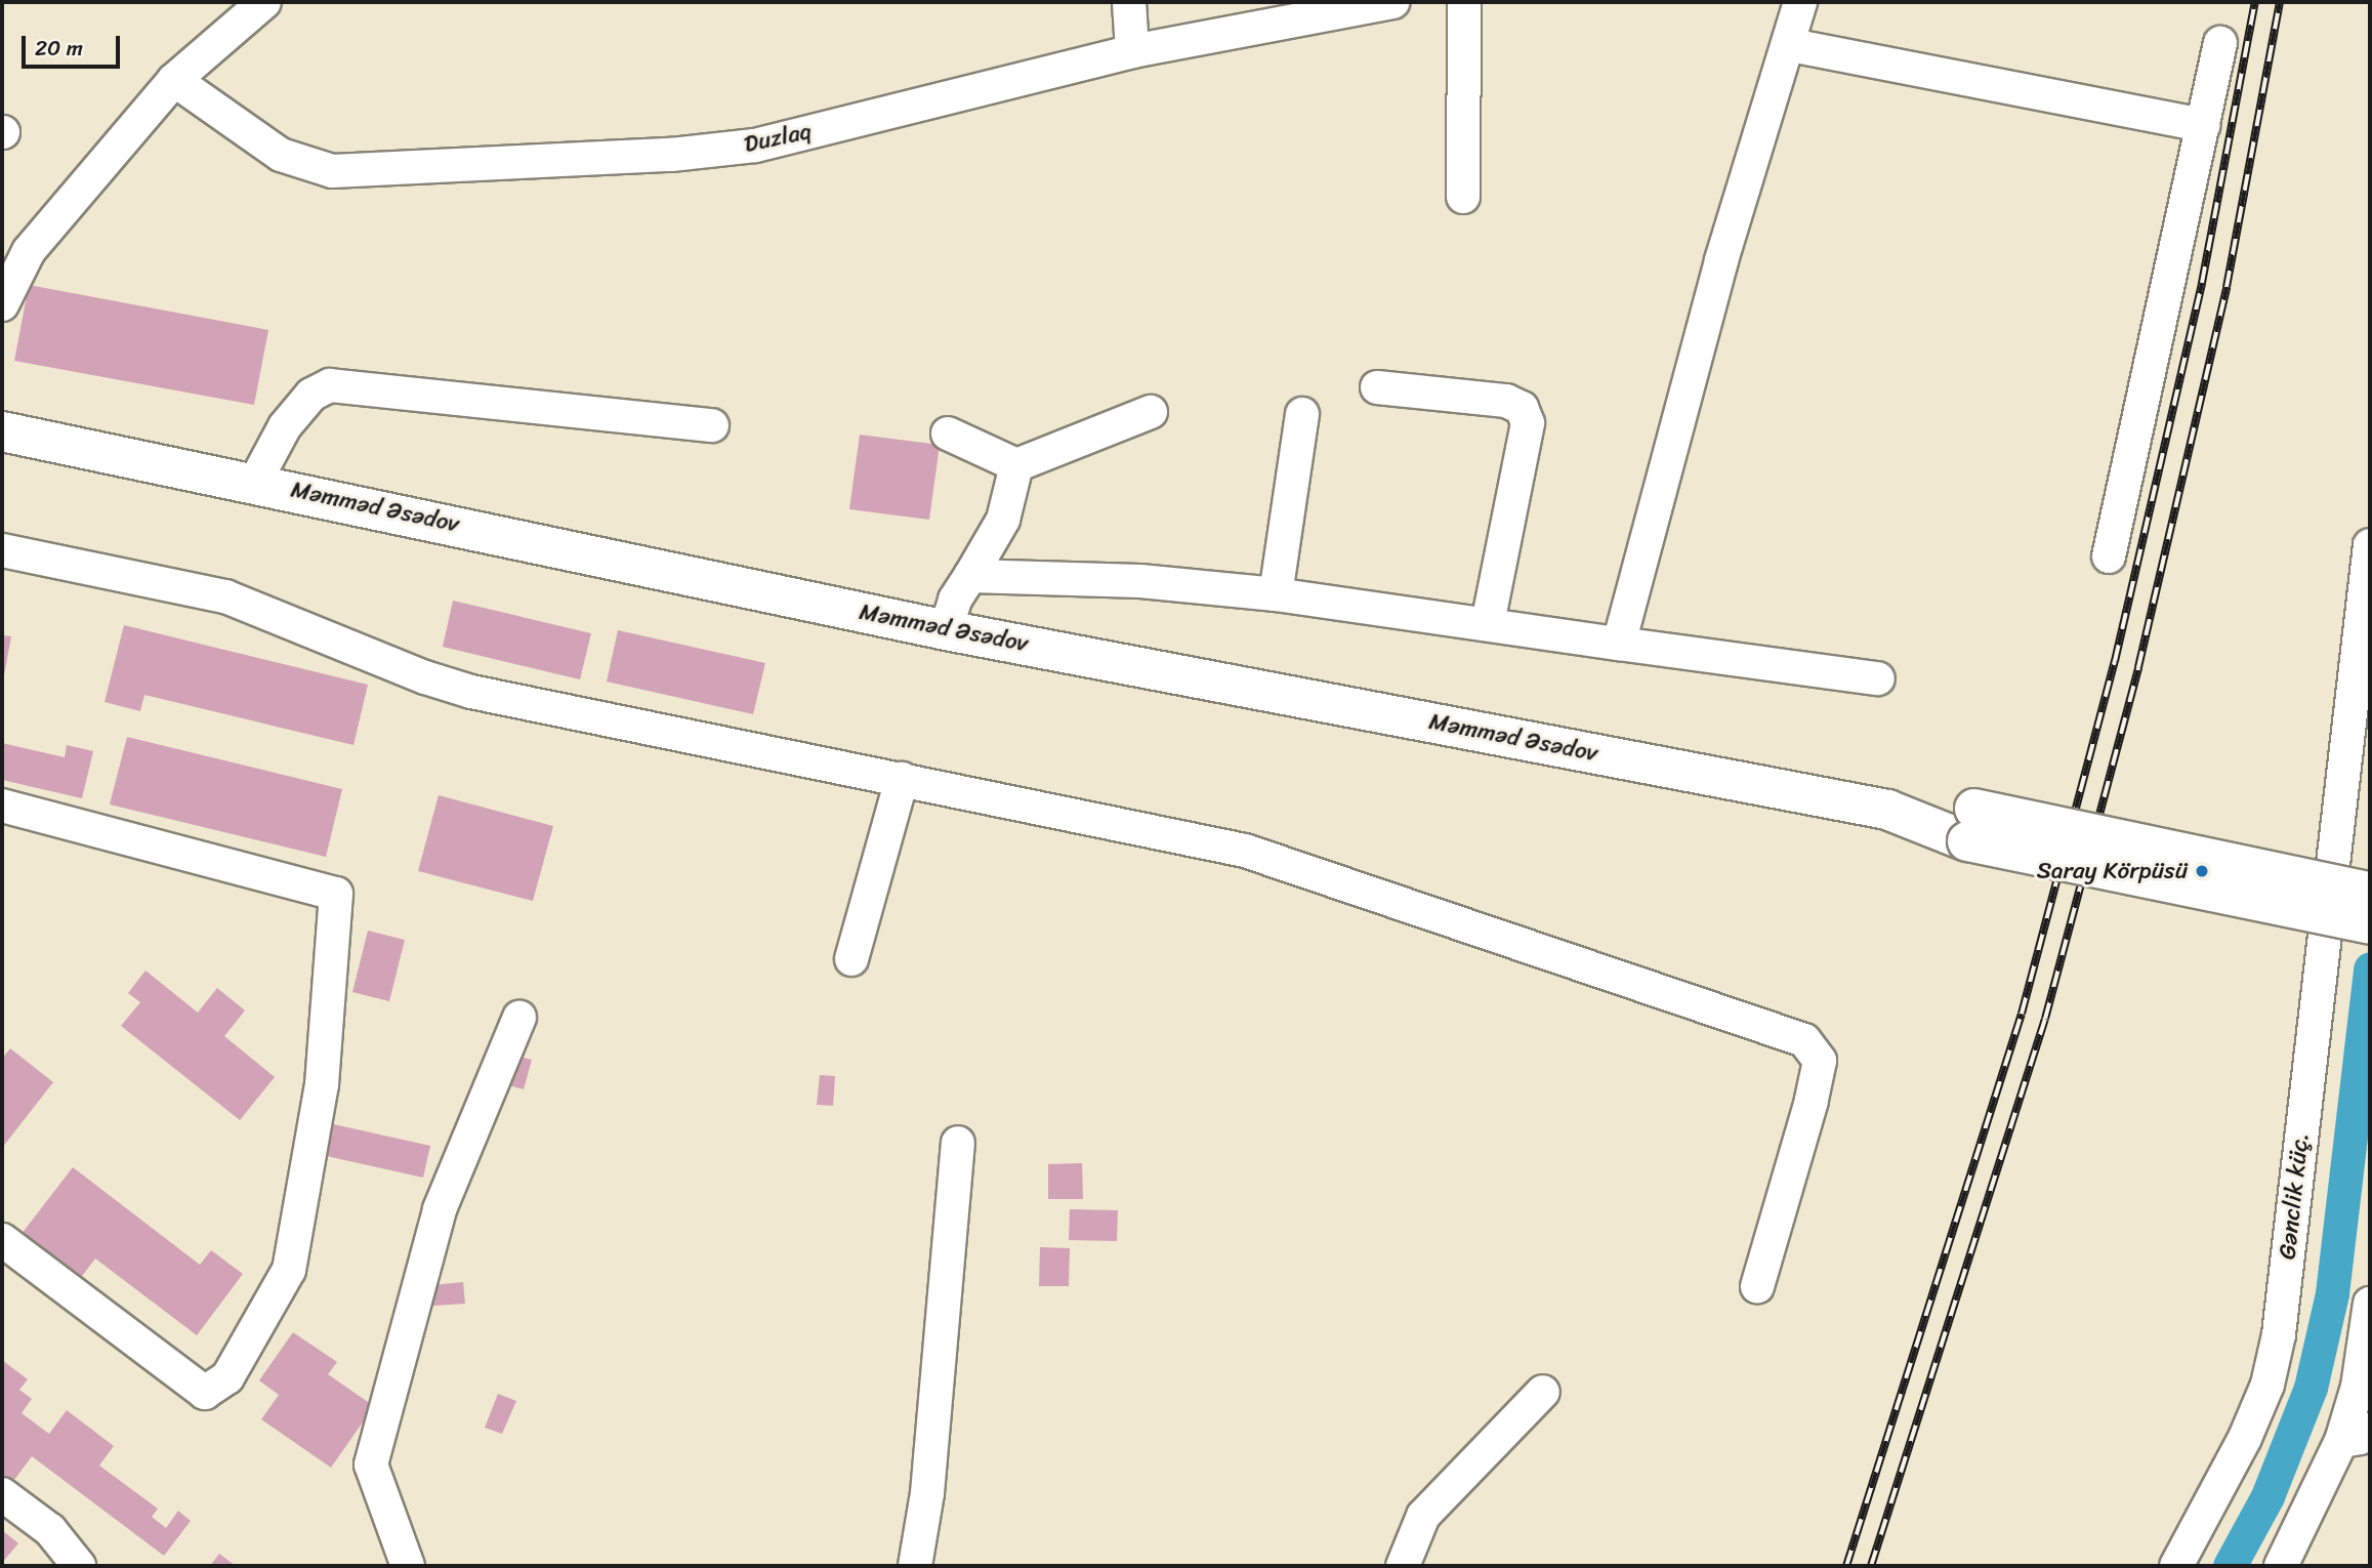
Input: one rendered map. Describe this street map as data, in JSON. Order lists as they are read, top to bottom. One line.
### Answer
{"streets":{"main road":["Məmməd Əsədov"],"street":["Duzlaq","Gənclik küç."]},"places":["Saray Körpüsü"],"scale_bar":"20 m"}
